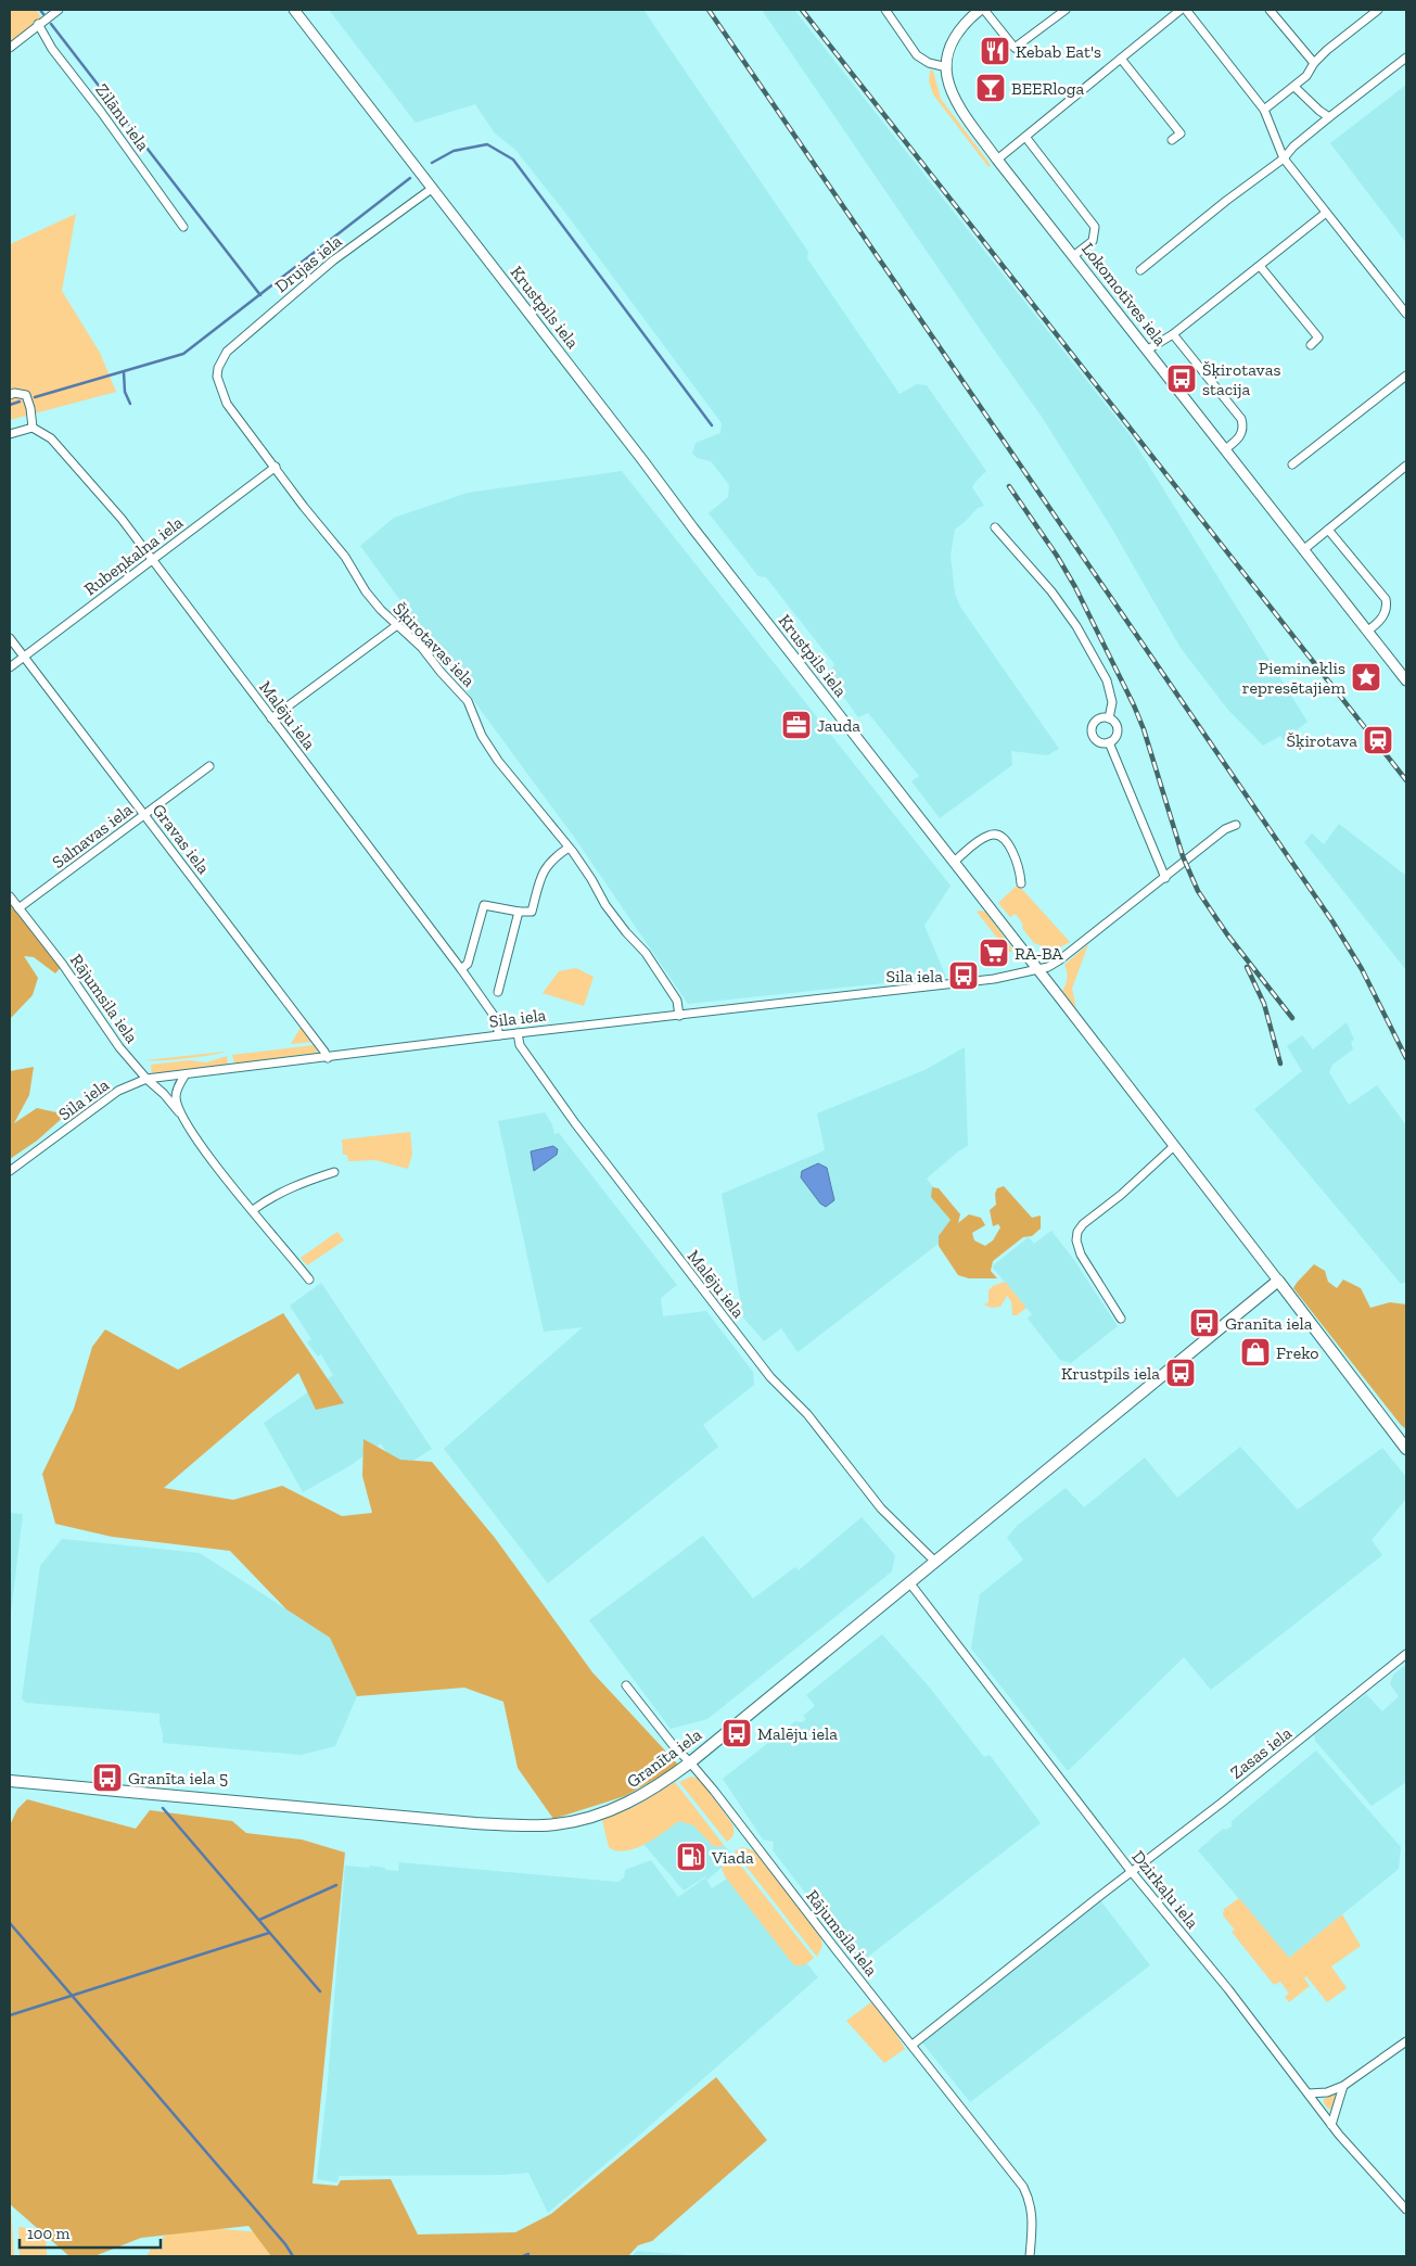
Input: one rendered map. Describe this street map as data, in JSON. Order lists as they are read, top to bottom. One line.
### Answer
{"streets":{"main road":["Krustpils iela","Granīta iela"],"street":["Zilānu iela","Drujas iela","Lokomotīves iela","Rubeņkalna iela","Šķirotavas iela","Malēju iela","Salnavas iela","Gravas iela","Rājumsila iela","Sila iela","Zasas iela","Dzirkaļu iela"]},"crossings":[["Drujas iela","Krustpils iela"],["Drujas iela","Šķirotavas iela"],["Krustpils iela","Sila iela"],["Krustpils iela","Granīta iela"],["Rubeņkalna iela","Šķirotavas iela"],["Rubeņkalna iela","Malēju iela"],["Rubeņkalna iela","Gravas iela"],["Šķirotavas iela","Sila iela"],["Malēju iela","Sila iela"],["Malēju iela","Granīta iela"],["Salnavas iela","Gravas iela"],["Salnavas iela","Rājumsila iela"],["Gravas iela","Sila iela"],["Rājumsila iela","Sila iela"],["Rājumsila iela","Zasas iela"],["Rājumsila iela","Granīta iela"],["Zasas iela","Dzirkaļu iela"],["Granīta iela","Dzirkaļu iela"]],"places":{"restaurant":["Kebab Eat's"],"bar":["BEERloga"],"bus stop":["Šķirotavas stacija","Sila iela","Granīta iela","Krustpils iela","Malēju iela","Granīta iela 5"],"place":["Piemineklis represētajiem"],"office":["Jauda"],"station":["Šķirotava"],"supermarket":["RA-BA"],"shop":["Freko"],"fuel station":["Viada"]},"scale_bar":"100 m"}
